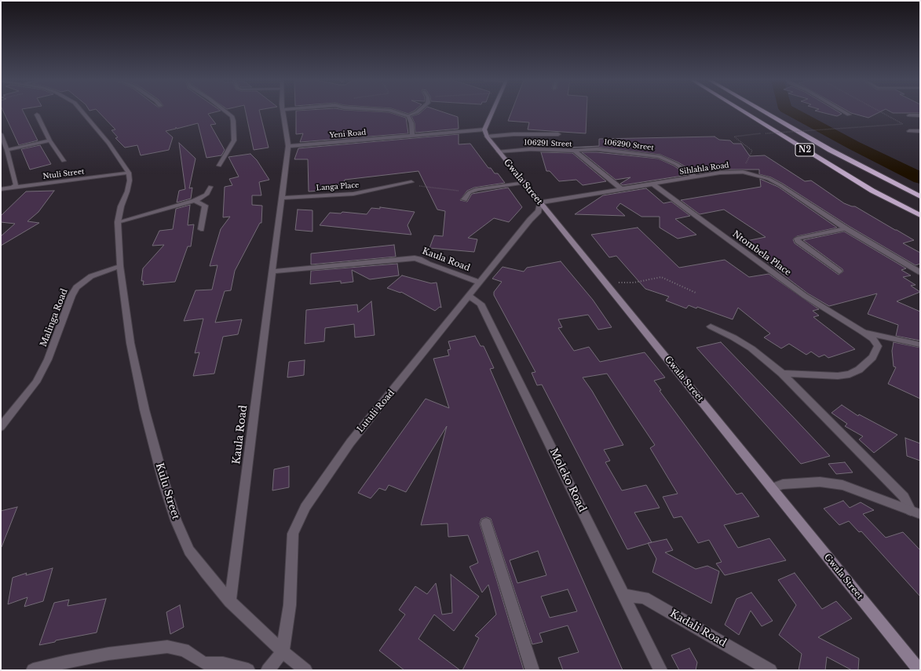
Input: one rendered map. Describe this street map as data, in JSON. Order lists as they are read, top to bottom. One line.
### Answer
{"streets":{"highway":["N2"],"street":["Yeni Road","106291 Street","106290 Street","Sihlahla Road","Ntuli Street","Gwala Street","Langa Place","Ntombela Place","Kaula Road","Malinga Road","Lutuli Road","Moleko Road","Kulu Street","Kadali Road"]},"crossings":[["Yeni Road","Gwala Street"],["Yeni Road","Kaula Road"],["106291 Street","106290 Street"],["106291 Street","Sihlahla Road"],["106291 Street","Gwala Street"],["106290 Street","Sihlahla Road"],["Sihlahla Road","Gwala Street"],["Sihlahla Road","Ntombela Place"],["Sihlahla Road","Lutuli Road"],["Gwala Street","Lutuli Road"],["Langa Place","Kaula Road"],["Kaula Road","Lutuli Road"],["Kaula Road","Kulu Street"],["Malinga Road","Kulu Street"],["Lutuli Road","Moleko Road"],["Lutuli Road","Kulu Street"],["Moleko Road","Kadali Road"]]}
